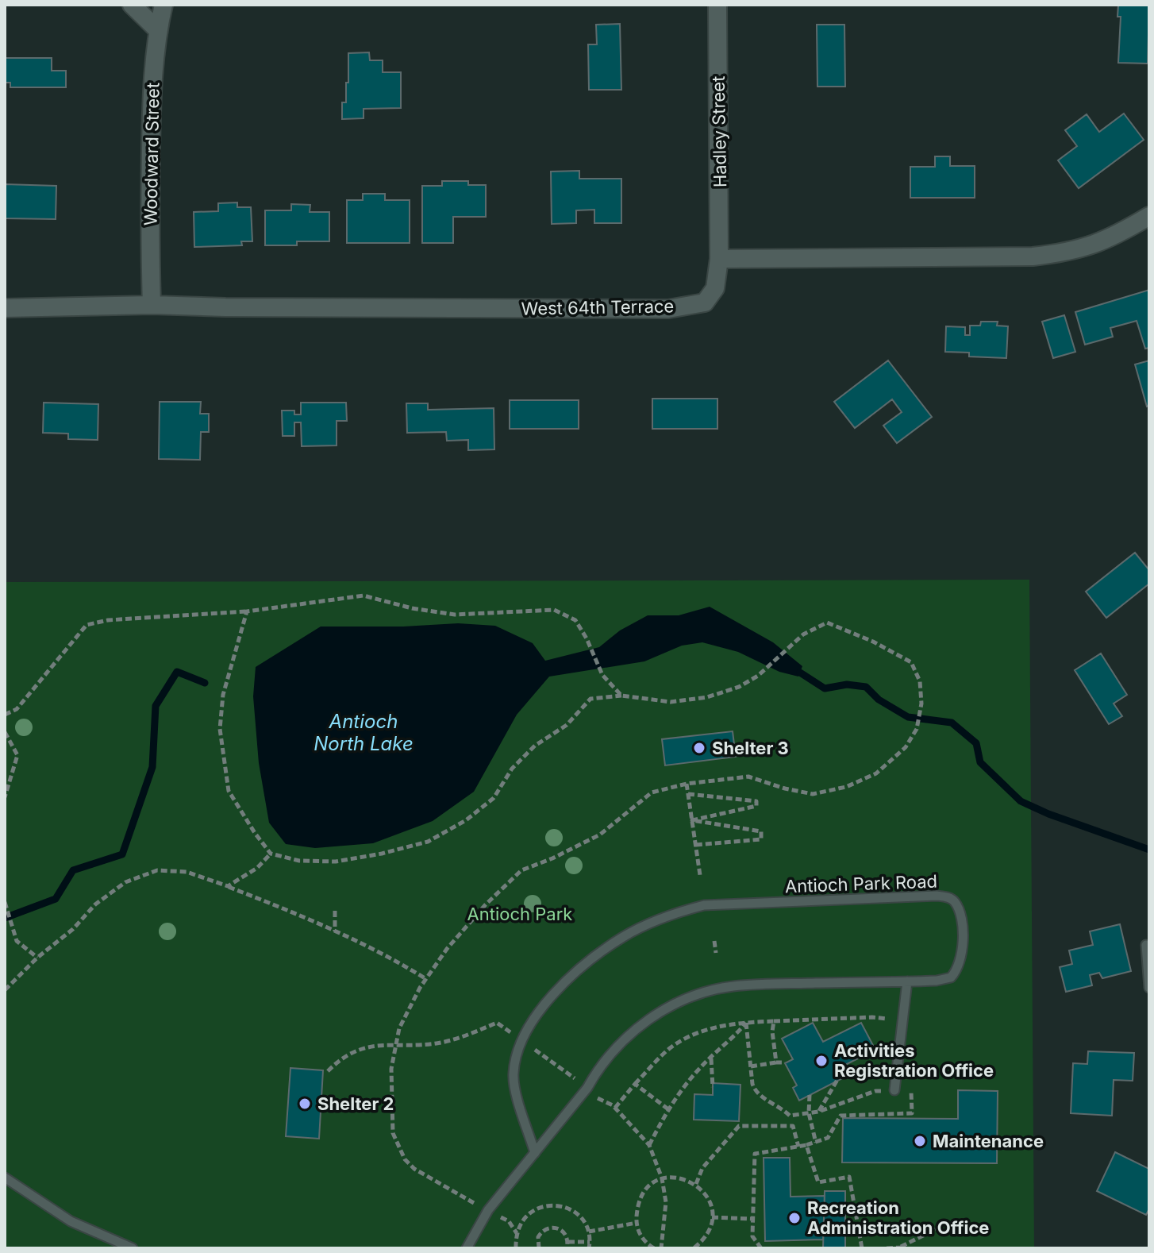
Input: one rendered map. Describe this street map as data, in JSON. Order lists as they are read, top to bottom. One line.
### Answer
{"streets":{"street":["Hadley Street","Woodward Street","West 64th Terrace"],"lane":["Antioch Park Road"]},"crossings":[["Hadley Street","West 64th Terrace"],["Woodward Street","West 64th Terrace"]],"water":["Antioch North Lake"],"parks":["Antioch Park"],"places":["Shelter 3","Activities Registration Office","Shelter 2","Maintenance","Recreation Administration Office"]}
